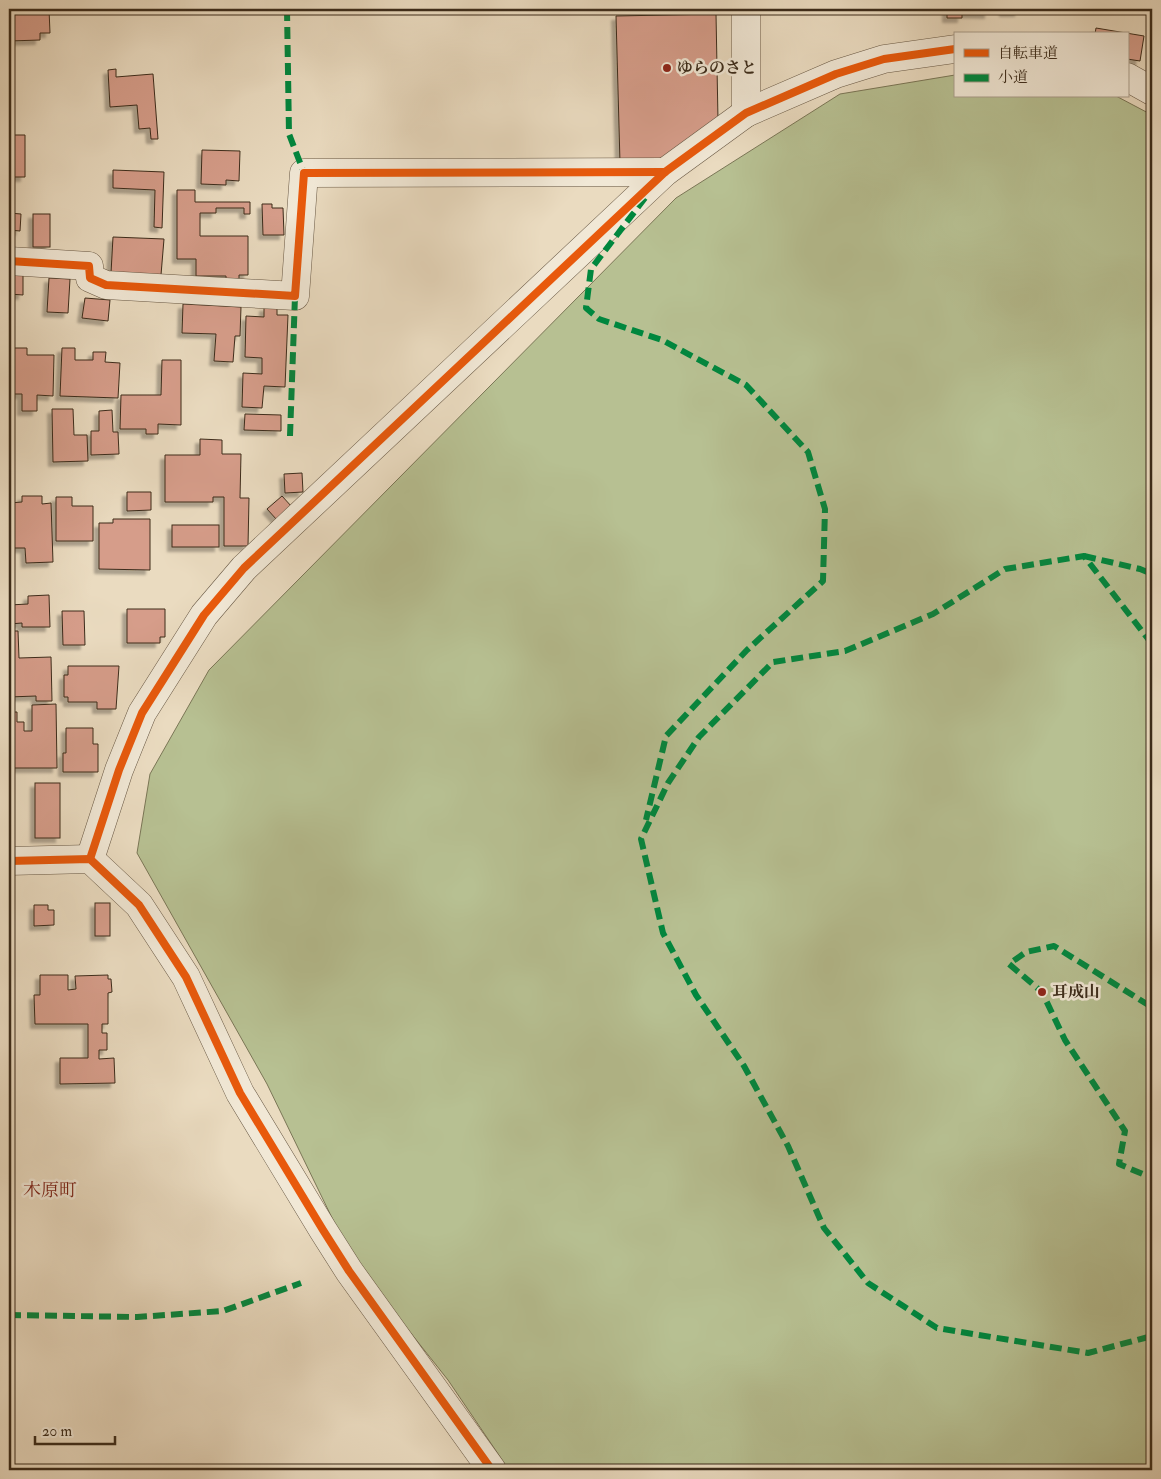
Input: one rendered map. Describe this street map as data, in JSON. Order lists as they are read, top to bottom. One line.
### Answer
{"districts":["木原町"],"places":["ゆらのさと","耳成山"],"legend":["自転車道","小道"],"scale_bar":"20 m"}
